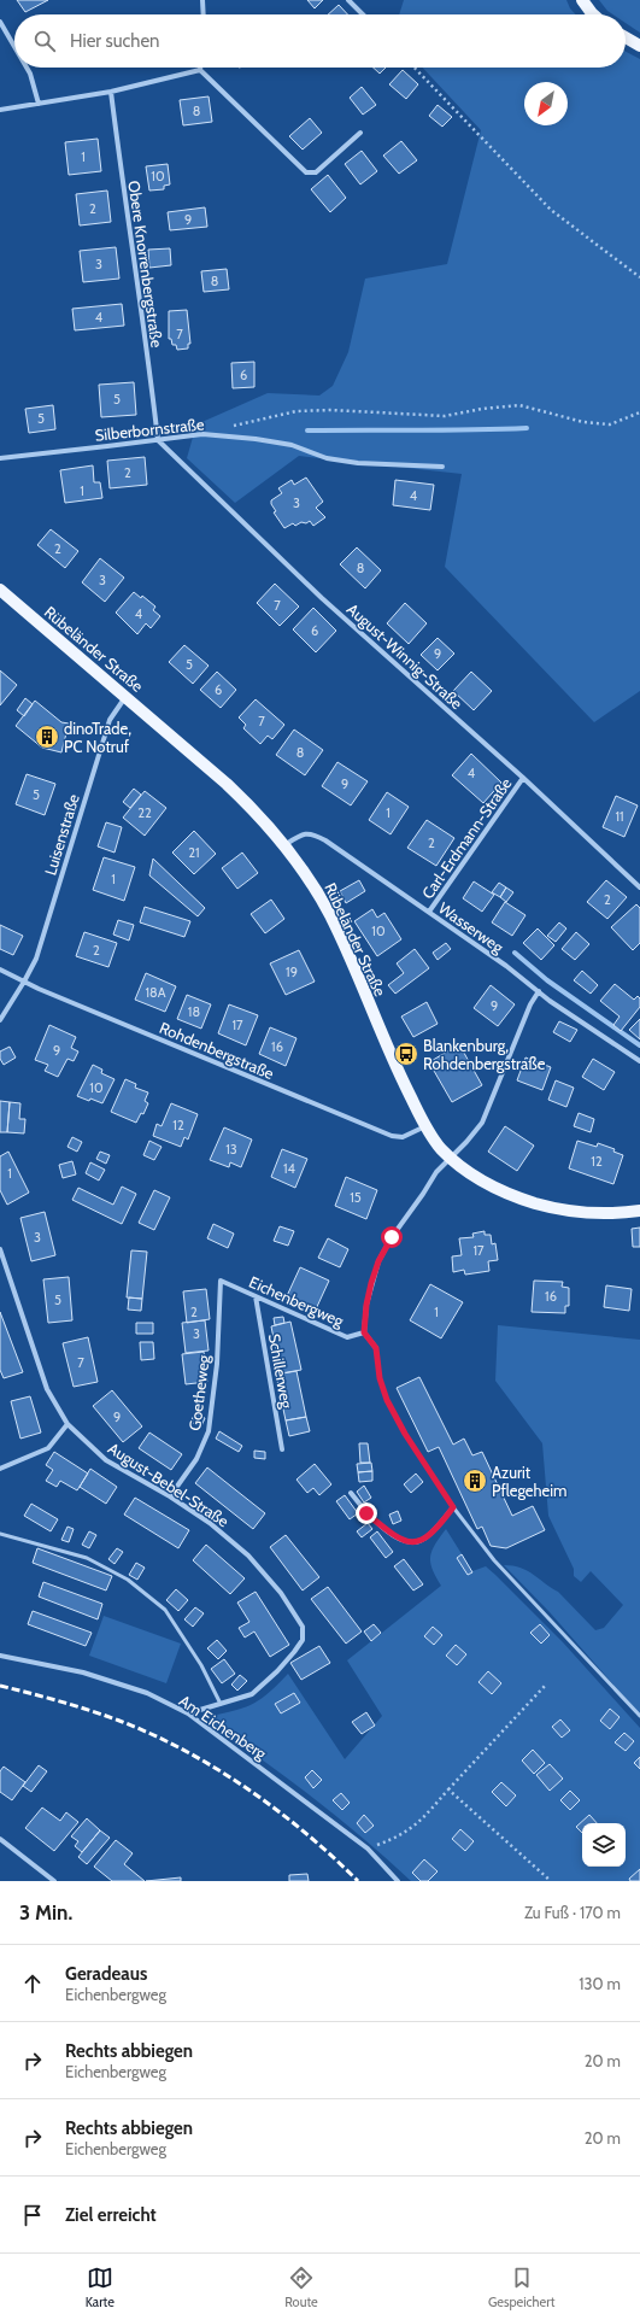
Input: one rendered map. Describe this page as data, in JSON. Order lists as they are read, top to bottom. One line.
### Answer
{"streets":{"main road":["Rübeländer Straße"],"street":["Obere Knorrenbergstraße","Silberbornstraße","August-Winnig-Straße","Luisenstraße","Carl-Erdmann-Straße","Wasserweg","Rohdenbergstraße","Eichenbergweg","Schillerweg","Goetheweg","August-Bebel-Straße","Am Eichenberg"]},"crossings":[["Obere Knorrenbergstraße","Silberbornstraße"],["Obere Knorrenbergstraße","August-Winnig-Straße"],["Silberbornstraße","August-Winnig-Straße"],["Rübeländer Straße","Luisenstraße"],["Rübeländer Straße","Wasserweg"],["Rübeländer Straße","Rohdenbergstraße"],["Rübeländer Straße","Eichenbergweg"],["August-Winnig-Straße","Carl-Erdmann-Straße"],["Luisenstraße","Rohdenbergstraße"],["Carl-Erdmann-Straße","Wasserweg"],["Wasserweg","Eichenbergweg"],["Eichenbergweg","Schillerweg"],["Eichenbergweg","Goetheweg"],["Goetheweg","August-Bebel-Straße"],["August-Bebel-Straße","Am Eichenberg"]],"places":{"building":["dinoTrade, PC Notruf","Azurit Pflegeheim"],"bus stop":["Blankenburg, Rohdenbergstraße"]},"house_numbers":["8","1","10","2","9","3","8","4","7","6","5","5","2","1","4","3","2","8","3","7","4","6","9","5","6","7","8","4","9","5","22","1","11","2","21","1","2","10","2","19","18A","9","18","17","16","9","10","12","13","12","14","1","15","3","17","16","5","2","1","3","7","9"],"north":"bottom left","page":{"search":"Hier suchen","heading":["3 Min.","Zu Fuß · 170 m"],"list":[["Geradeaus","Eichenbergweg","130 m"],["Rechts abbiegen","Eichenbergweg","20 m"],["Rechts abbiegen","Eichenbergweg","20 m"],"Ziel erreicht"],"nav":["Karte","Route","Gespeichert"]}}
